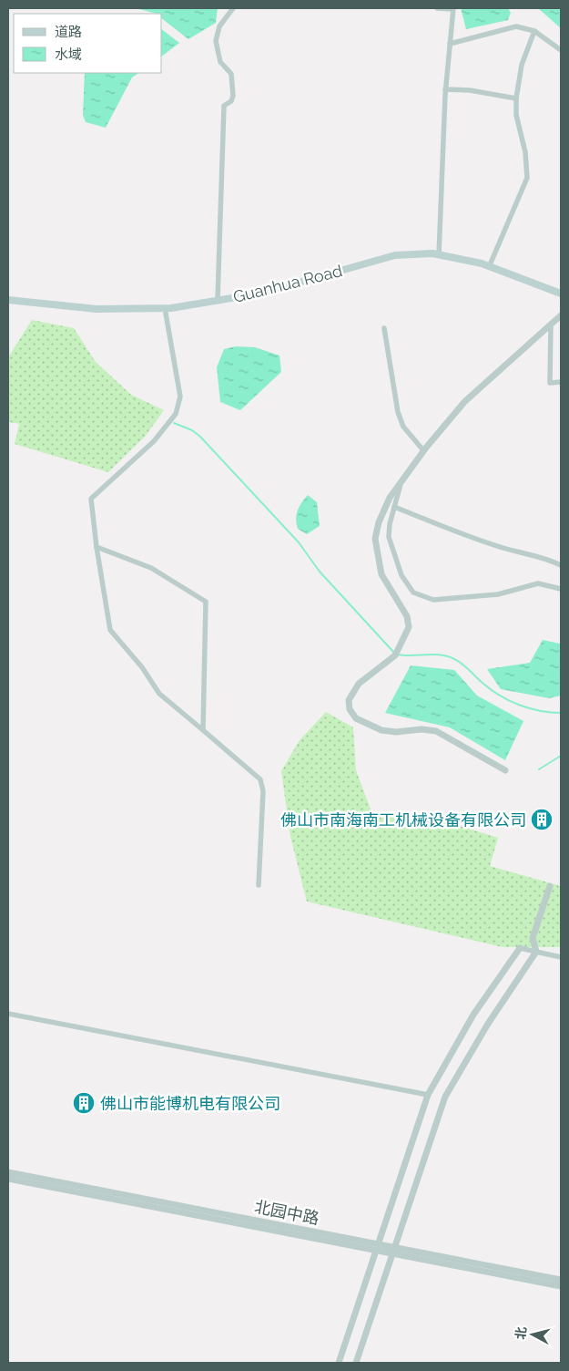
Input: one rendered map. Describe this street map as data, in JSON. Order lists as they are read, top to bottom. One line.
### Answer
{"streets":{"main road":["Guanhua Road"],"street":["北园中路"]},"places":{"building":["佛山市南海南工机械设备有限公司","佛山市能博机电有限公司"]},"legend":["道路","水域"],"north":"left"}
